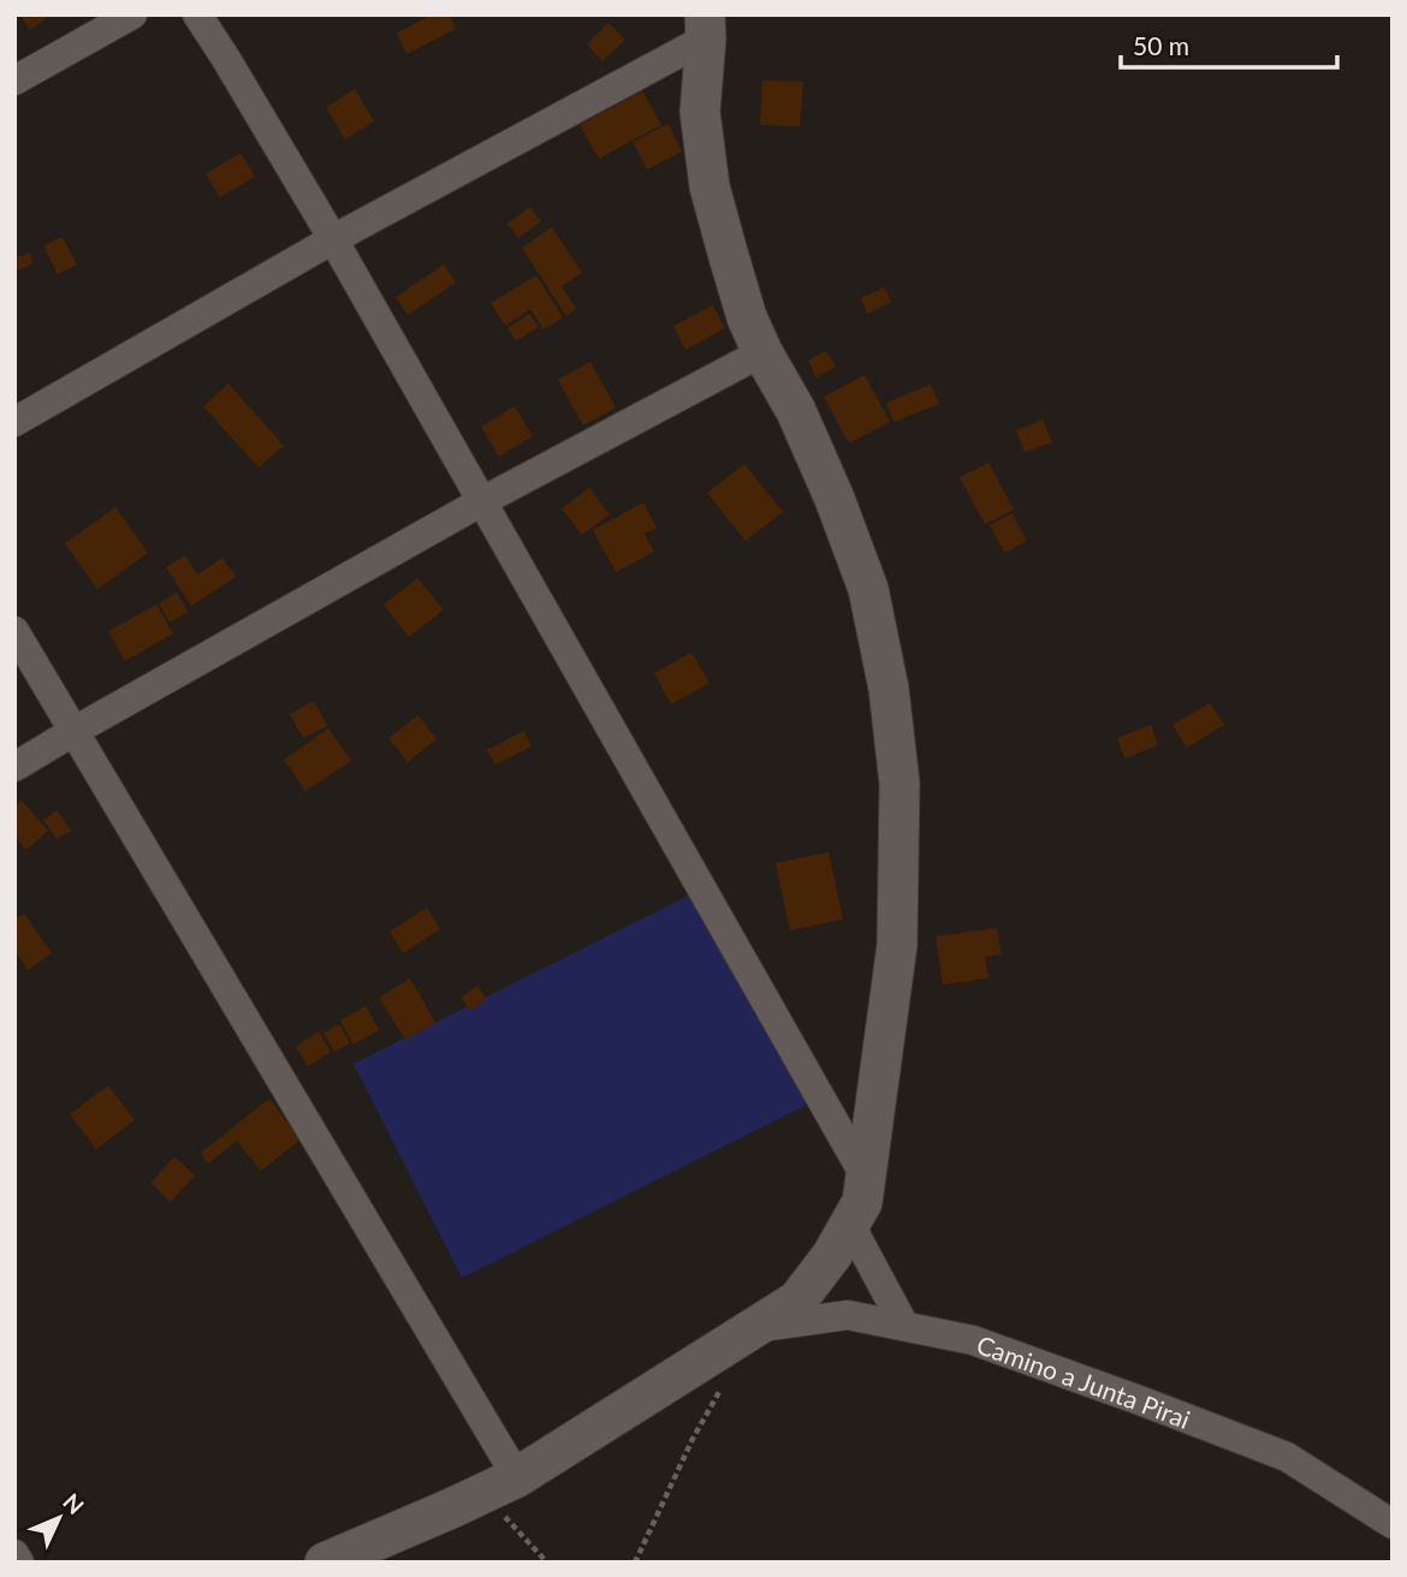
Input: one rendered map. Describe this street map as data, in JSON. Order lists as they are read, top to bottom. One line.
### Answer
{"streets":{"street":["Camino a Junta Pirai"]},"scale_bar":"50 m","north":"top right"}
